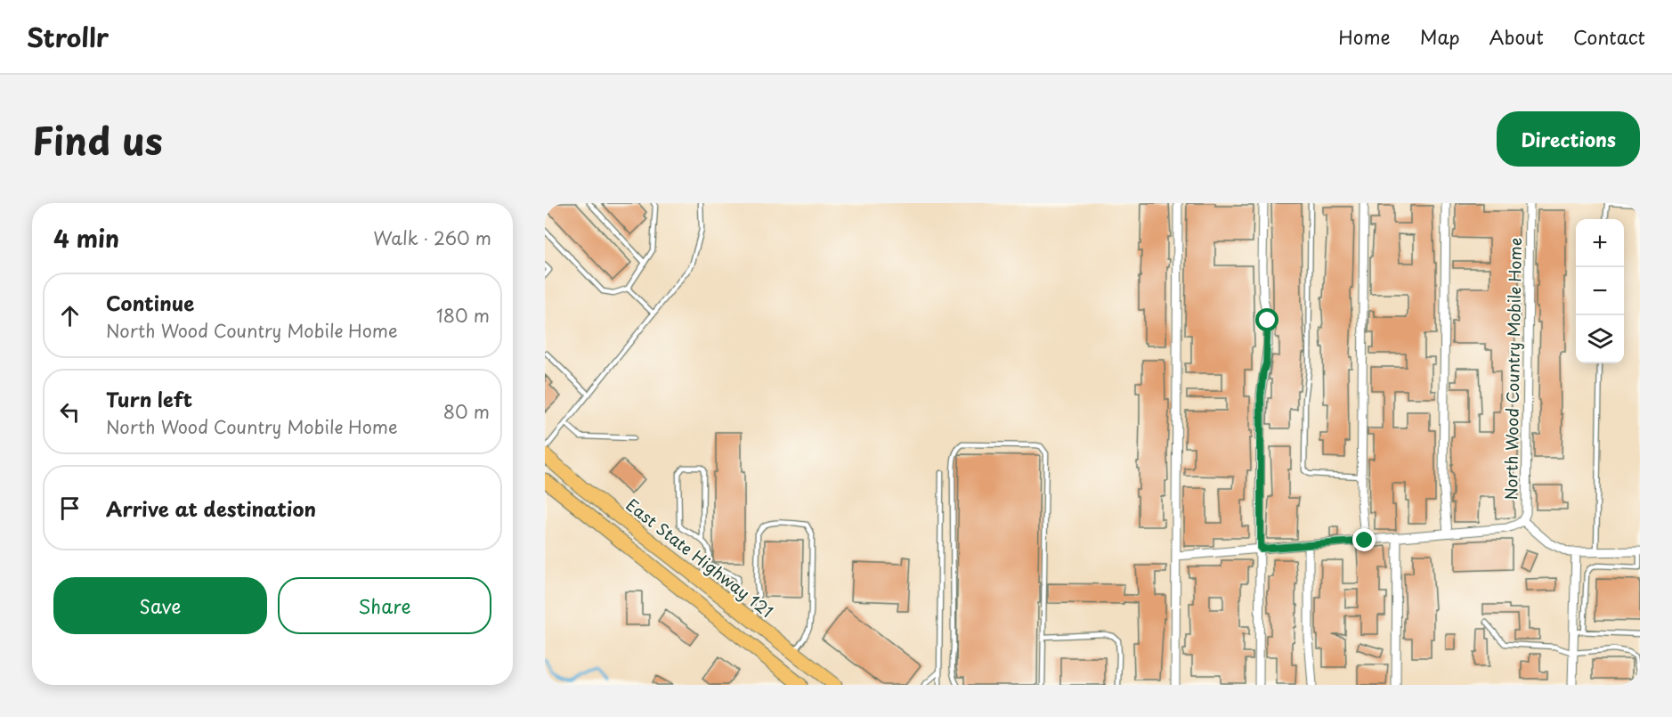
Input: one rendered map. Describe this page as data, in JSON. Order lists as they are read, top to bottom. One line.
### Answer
{"streets":{"main road":["East State Highway 121"],"street":["North Wood Country Mobile Home"]},"page":{"header":"Strollr","nav":["Home","Map","About","Contact"],"title":"Find us","buttons":["Directions",["Save","Share"]],"heading":["4 min","Walk · 260 m"],"map_buttons":["+","−"],"list":[["Continue","North Wood Country Mobile Home","180 m"],["Turn left","North Wood Country Mobile Home","80 m"],"Arrive at destination"]}}
